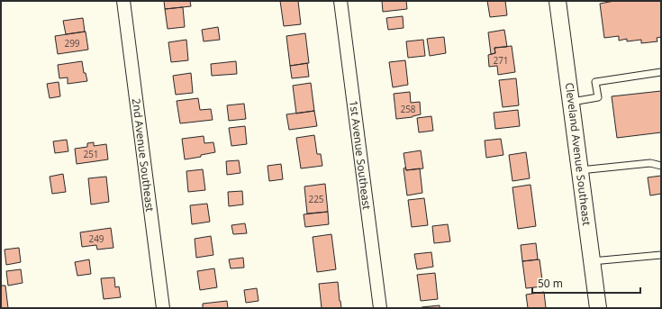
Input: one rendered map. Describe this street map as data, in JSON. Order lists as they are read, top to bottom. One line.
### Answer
{"streets":{"street":["Cleveland Avenue Southeast","2nd Avenue Southeast","1st Avenue Southeast"]},"house_numbers":["299","271","258","251","225","249"],"scale_bar":"50 m"}
